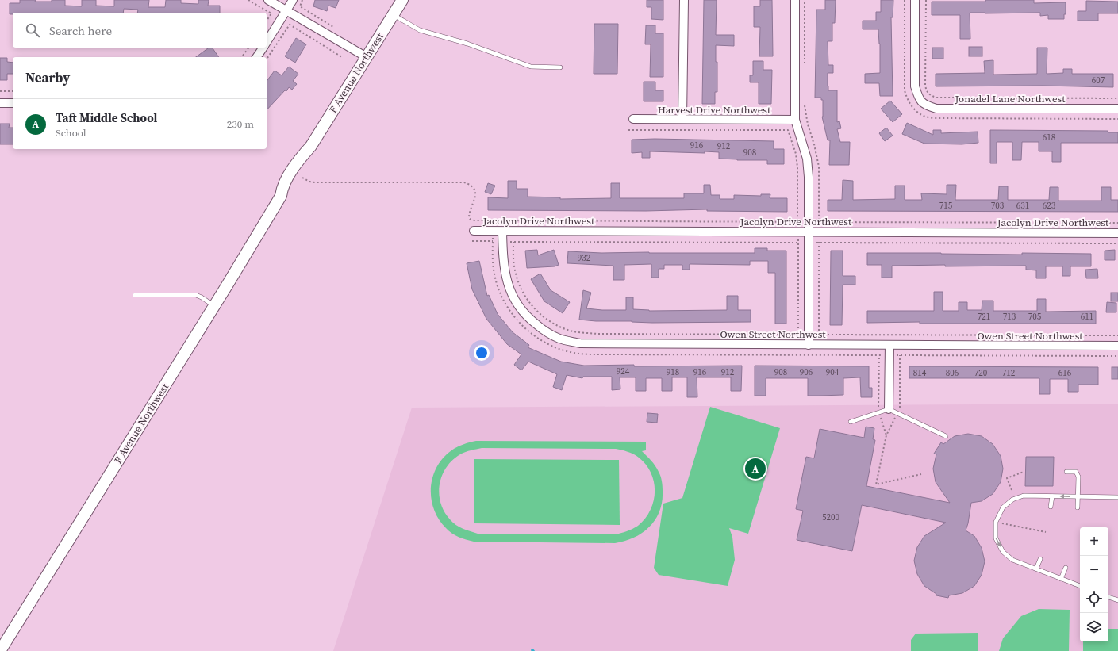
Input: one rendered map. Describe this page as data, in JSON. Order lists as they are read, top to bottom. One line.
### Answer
{"streets":{"main road":["F Avenue Northwest"],"street":["Jonadel Lane Northwest","Harvest Drive Northwest","Jacolyn Drive Northwest","Owen Street Northwest"]},"crossings":[["Jacolyn Drive Northwest","Owen Street Northwest"]],"house_numbers":["607","618","916","912","908","715","703","631","623","932","721","713","705","611","924","918","916","912","908","906","904","814","806","720","712","616","5200"],"page":{"search":"Search here","heading":"Nearby","list":[{"mark":"A","name":"Taft Middle School","note":"School","value":"230 m"}],"pins":"A","map_buttons":["+","−"]}}
